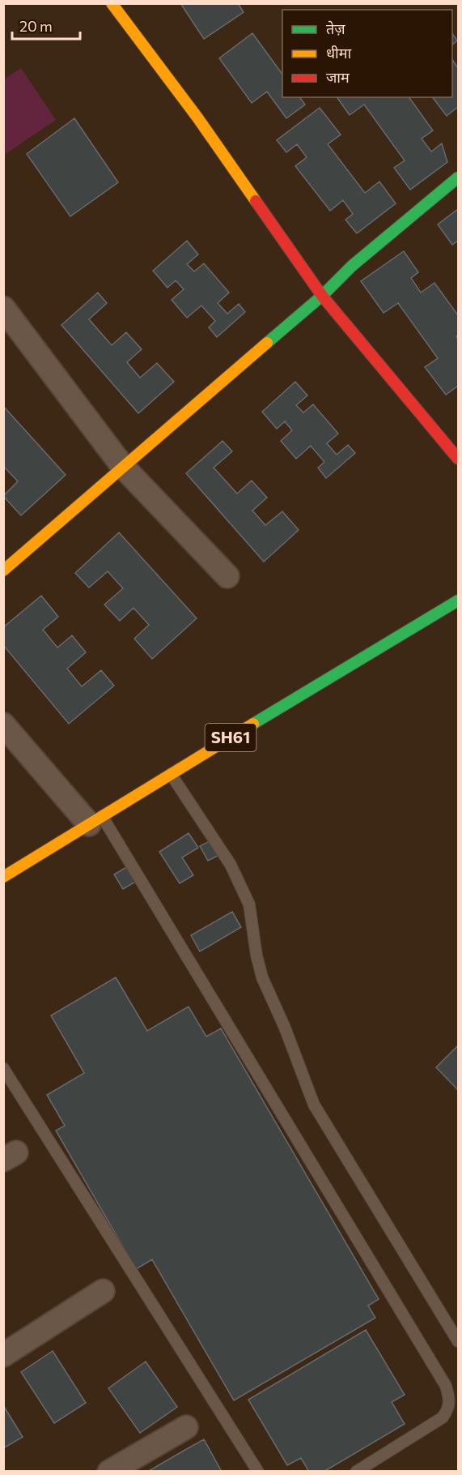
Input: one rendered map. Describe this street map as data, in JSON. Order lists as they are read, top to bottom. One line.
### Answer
{"streets":{"street":["SH61"]},"legend":["तेज़","धीमा","जाम"],"scale_bar":"20 m"}
